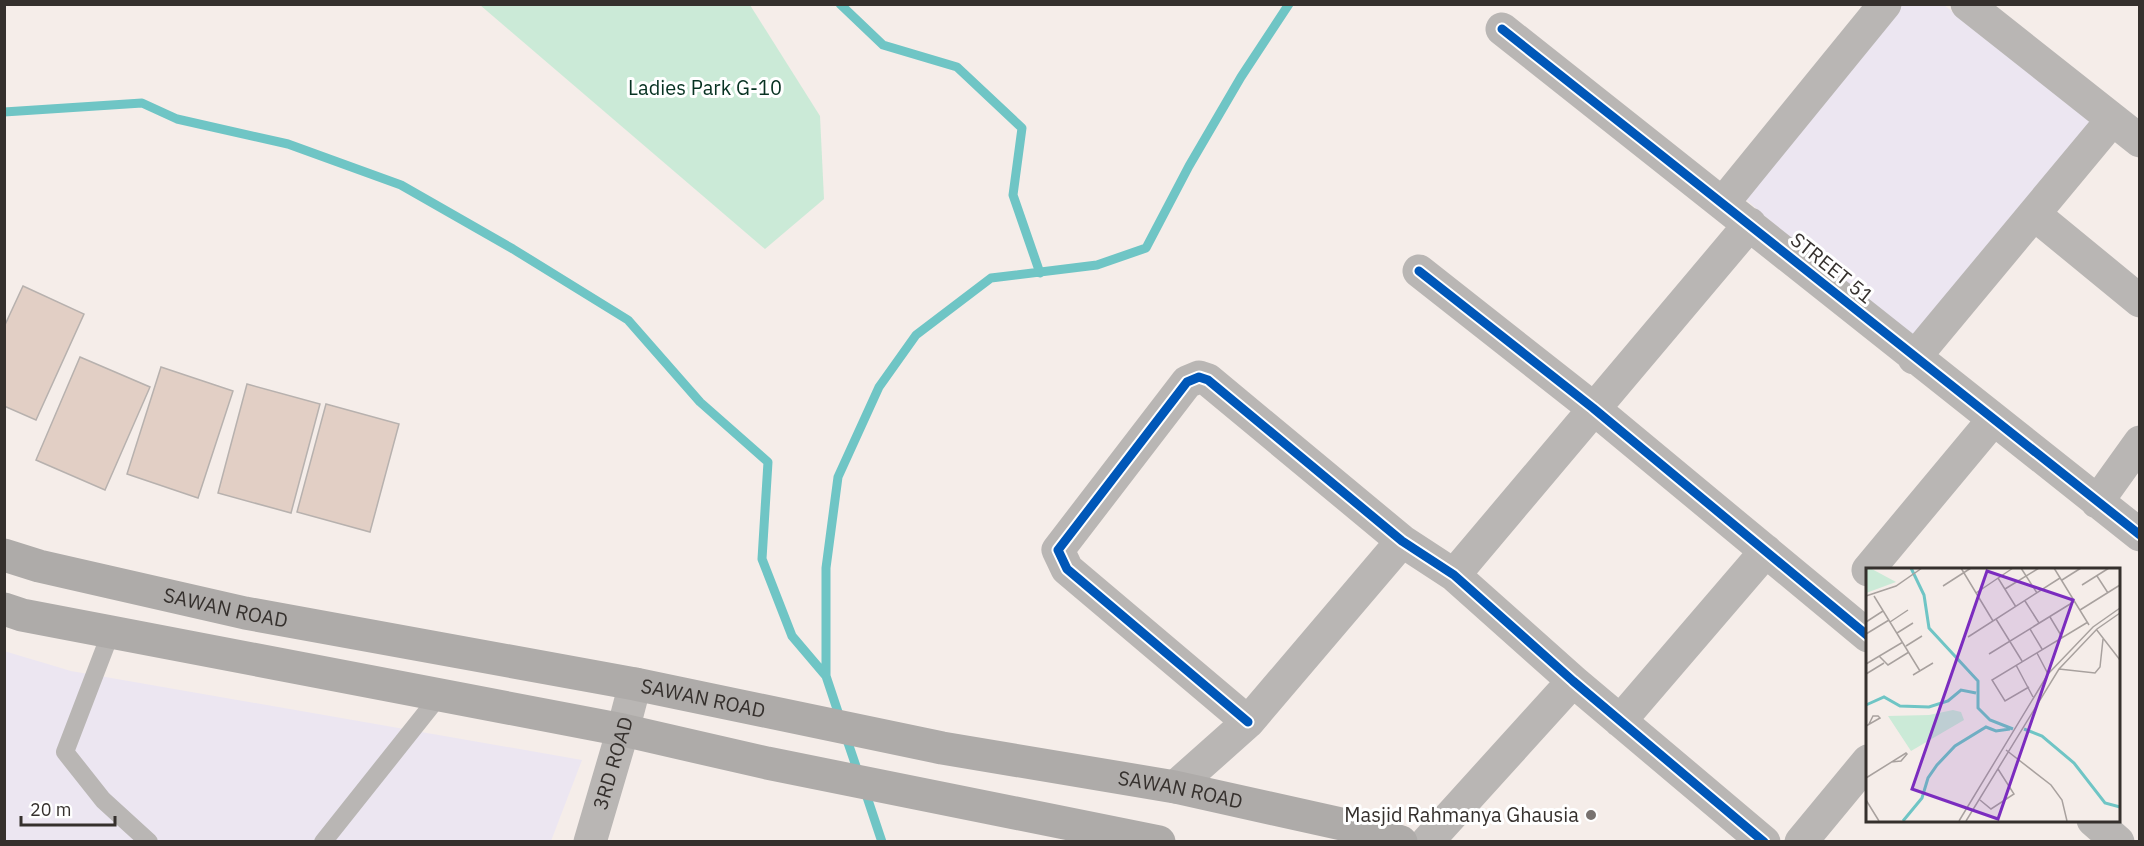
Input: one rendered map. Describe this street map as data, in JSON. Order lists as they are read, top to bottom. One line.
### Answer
{"streets":{"main road":["SAWAN ROAD"],"street":["STREET 51","3RD ROAD"]},"crossings":[["SAWAN ROAD","3RD ROAD"]],"parks":["Ladies Park G-10"],"places":["Masjid Rahmanya Ghausia"],"scale_bar":"20 m"}
